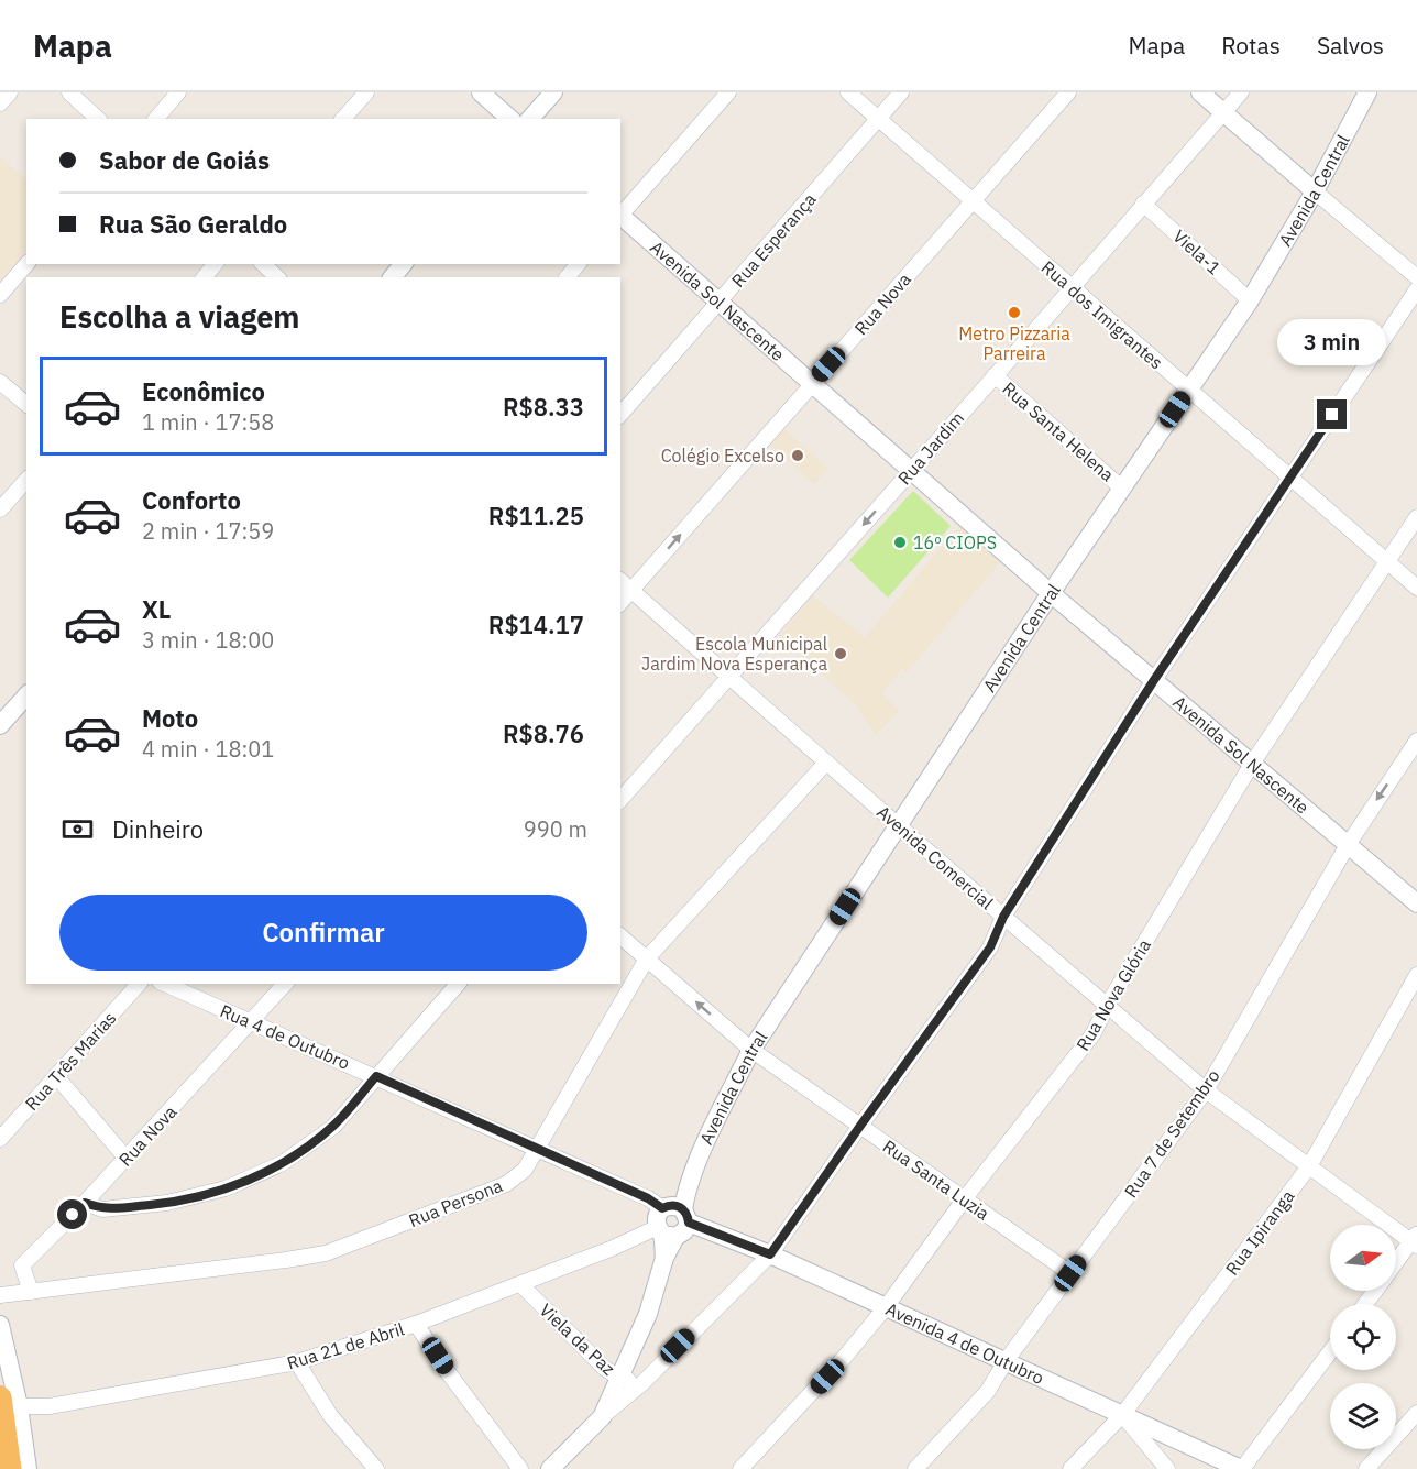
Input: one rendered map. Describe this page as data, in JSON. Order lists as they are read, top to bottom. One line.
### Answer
{"streets":{"street":["Avenida Central","Rua Esperança","Viela-1","Avenida Sol Nascente","Rua Nova","Rua dos Imigrantes","Rua Santa Helena","Rua Jardim","Avenida Comercial","Rua Nova Glória","Rua 4 de Outubro","Rua Três Marias","Rua 7 de Setembro","Rua Santa Luzia","Rua Persona","Rua Ipiranga","Viela da Paz","Avenida 4 de Outubro","Rua 21 de Abril"]},"crossings":[["Avenida Central","Viela-1"],["Avenida Central","Avenida Sol Nascente"],["Avenida Central","Rua dos Imigrantes"],["Avenida Central","Rua Santa Helena"],["Avenida Central","Avenida Comercial"],["Avenida Central","Rua 4 de Outubro"],["Avenida Central","Rua Santa Luzia"],["Avenida Central","Avenida 4 de Outubro"],["Rua Esperança","Avenida Sol Nascente"],["Rua Esperança","Rua dos Imigrantes"],["Viela-1","Rua Jardim"],["Avenida Sol Nascente","Rua Nova"],["Avenida Sol Nascente","Rua Jardim"],["Avenida Sol Nascente","Rua Nova Glória"],["Avenida Sol Nascente","Rua 7 de Setembro"],["Rua Nova","Rua dos Imigrantes"],["Rua Nova","Avenida Comercial"],["Rua Nova","Rua 4 de Outubro"],["Rua Nova","Rua Persona"],["Rua dos Imigrantes","Rua Jardim"],["Rua dos Imigrantes","Rua Nova Glória"],["Rua Santa Helena","Rua Jardim"],["Rua Jardim","Avenida Comercial"],["Avenida Comercial","Rua Nova Glória"],["Avenida Comercial","Rua 7 de Setembro"],["Avenida Comercial","Rua Persona"],["Avenida Comercial","Rua Ipiranga"],["Rua Nova Glória","Rua Santa Luzia"],["Rua Nova Glória","Avenida 4 de Outubro"],["Rua 4 de Outubro","Rua Persona"],["Rua 4 de Outubro","Avenida 4 de Outubro"],["Rua 7 de Setembro","Rua Santa Luzia"],["Rua 7 de Setembro","Avenida 4 de Outubro"],["Rua Santa Luzia","Rua Persona"],["Rua Ipiranga","Avenida 4 de Outubro"],["Viela da Paz","Rua 21 de Abril"]],"places":["Metro Pizzaria Parreira","Colégio Excelso","16º CIOPS","Escola Municipal Jardim Nova Esperança"],"north":"right","page":{"header":"Mapa","nav":["Mapa","Rotas","Salvos"],"banner":["Sabor de Goiás","Rua São Geraldo"],"heading":"Escolha a viagem","bubble":"3 min","list":[{"name":"Econômico","note":"1 min · 17:58","value":"R$8.33"},{"name":"Conforto","note":"2 min · 17:59","value":"R$11.25"},{"name":"XL","note":"3 min · 18:00","value":"R$14.17"},{"name":"Moto","note":"4 min · 18:01","value":"R$8.76"}],"pay":["Dinheiro","990 m"],"buttons":"Confirmar"}}
